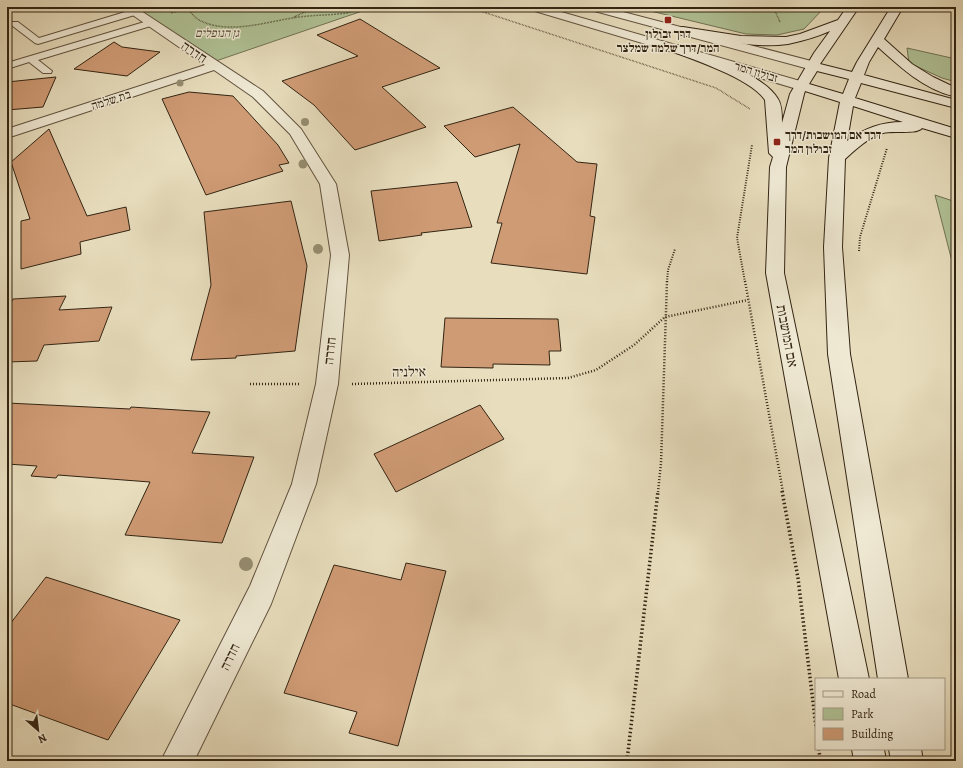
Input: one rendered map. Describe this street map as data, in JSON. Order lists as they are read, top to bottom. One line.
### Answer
{"streets":{"main road":["חדרה","זבולון המר","בת שלמה","אם המושבות"],"path":["אילניה"]},"crossings":[["חדרה","בת שלמה"],["חדרה","אילניה"],["זבולון המר","אם המושבות"]],"parks":["גן הנופלים"],"places":{"transit":["דרך זבולון המר/דרך שלמה שמלצר","דרך אם המושבות/דרך זבולון המר"]},"legend":["Road","Park","Building"],"north":"bottom right"}
